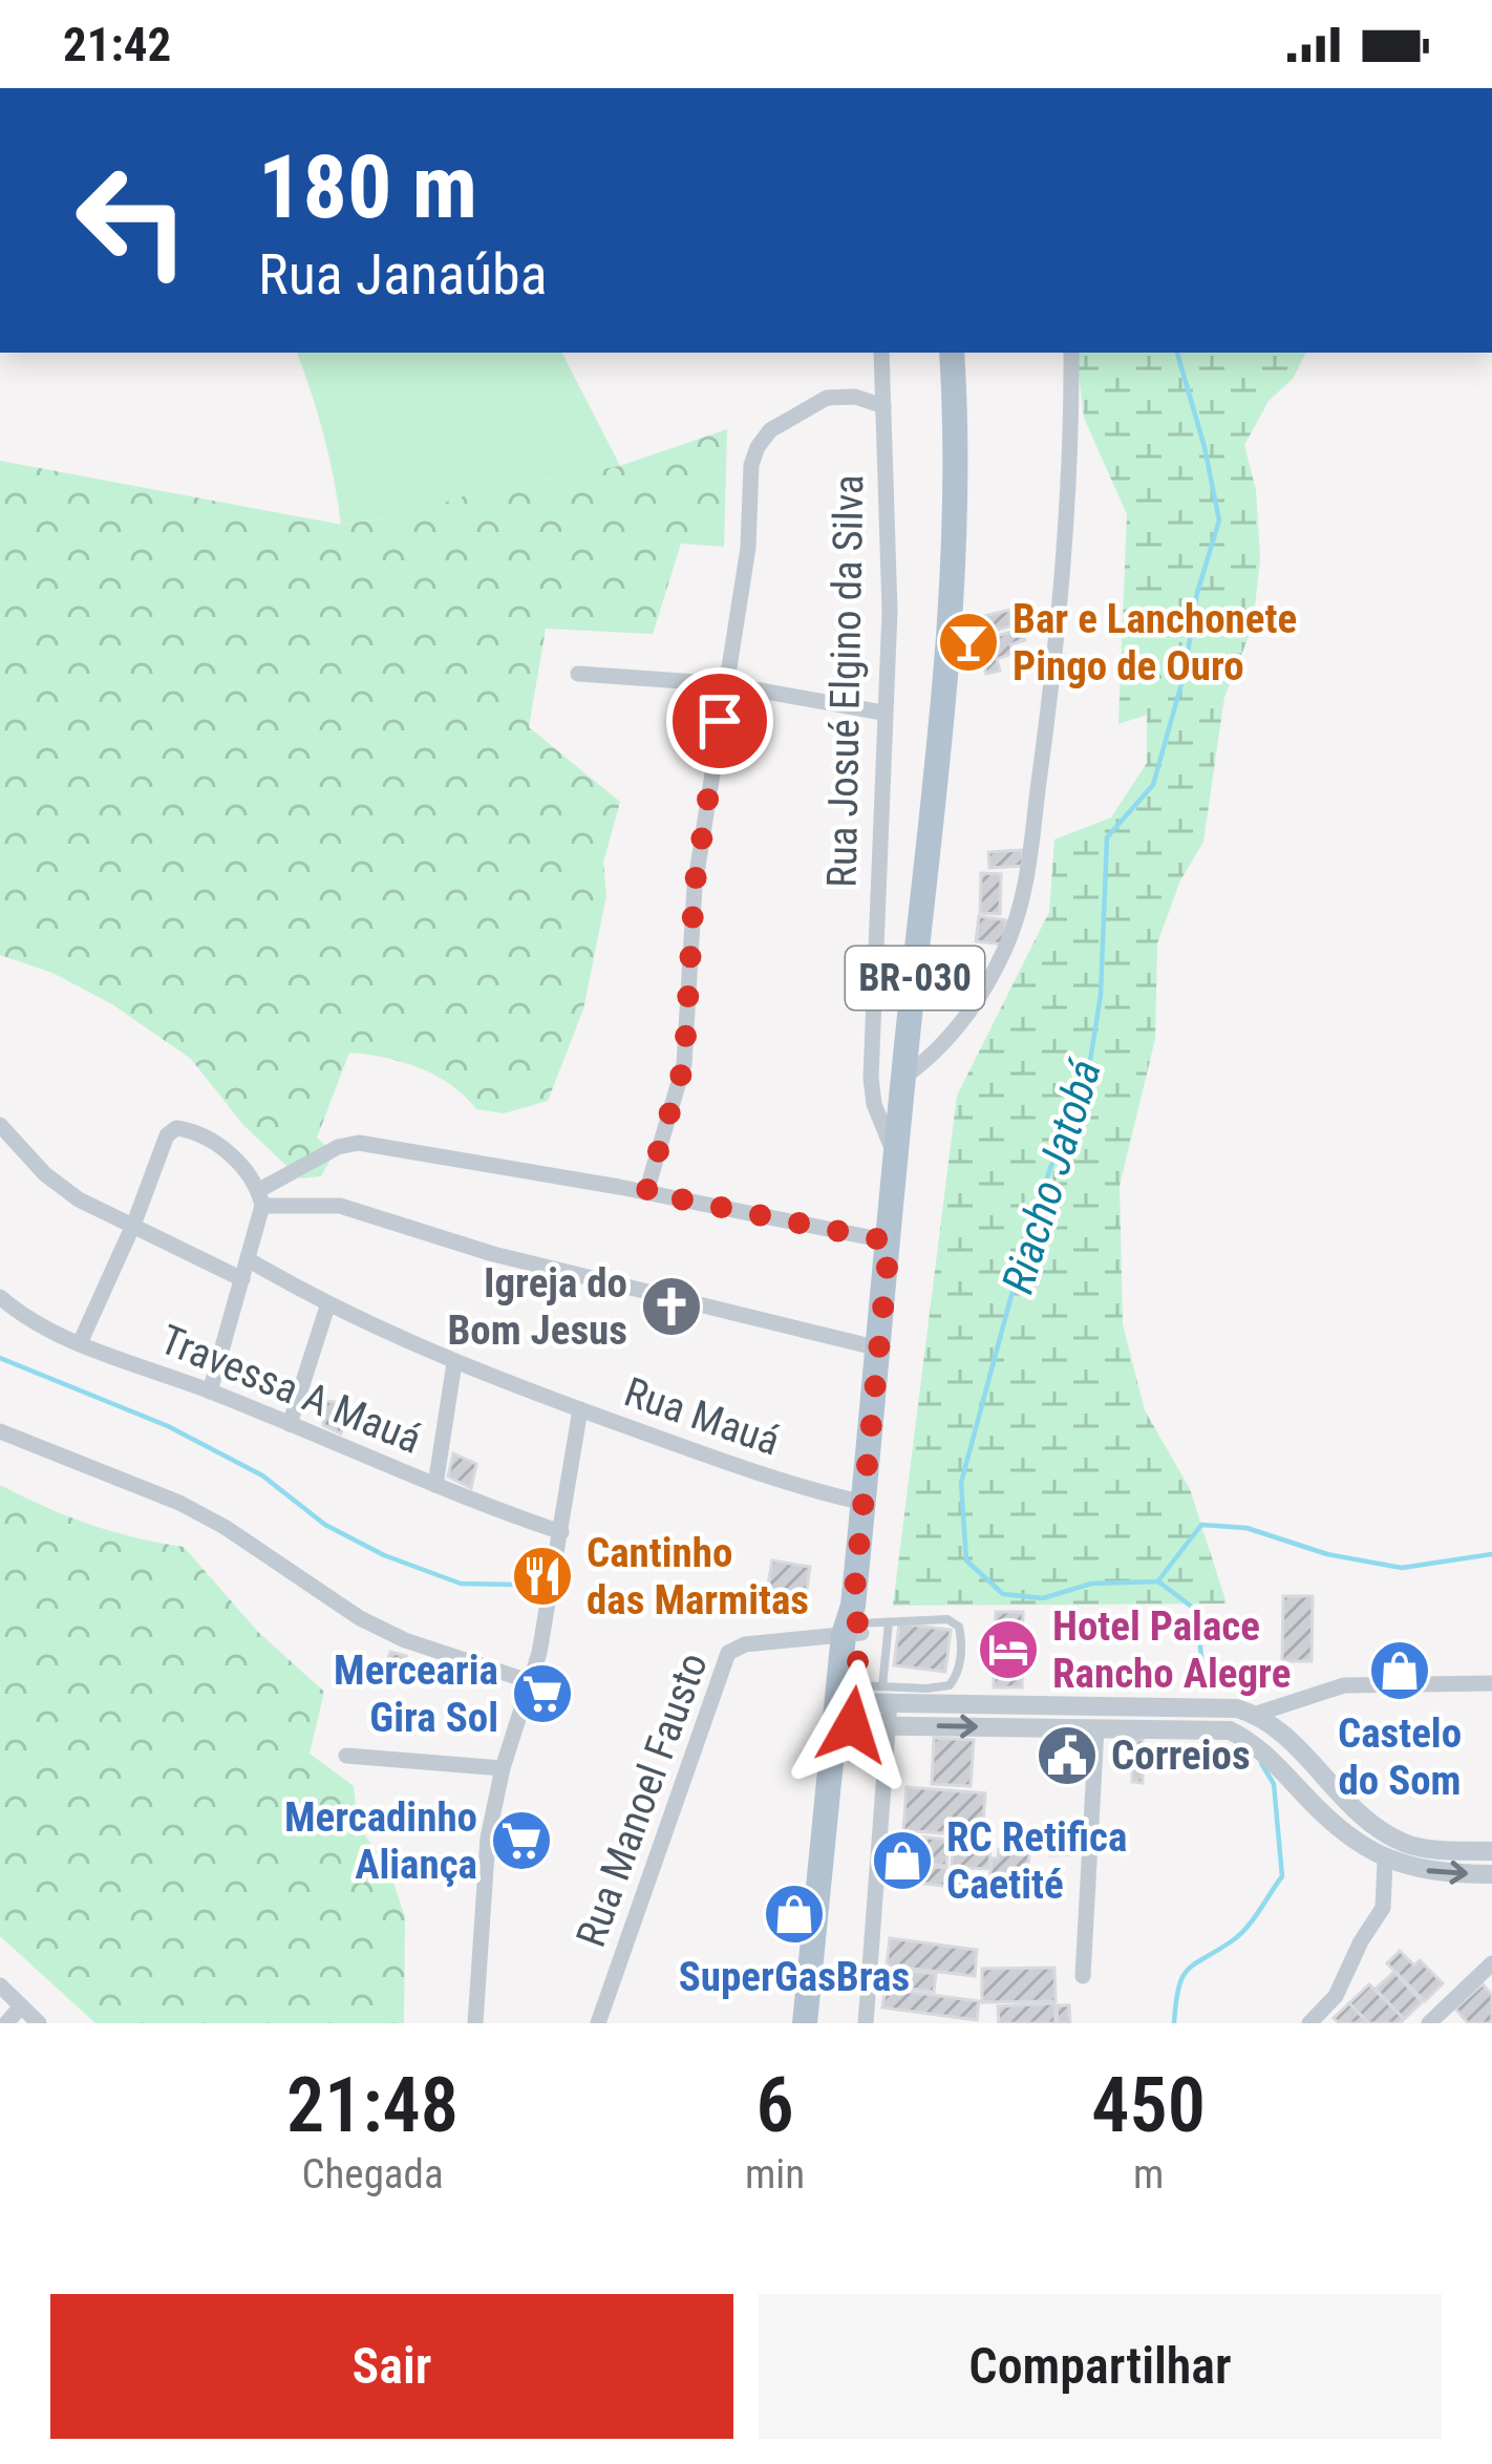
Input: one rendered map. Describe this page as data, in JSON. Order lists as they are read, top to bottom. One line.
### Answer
{"streets":{"main road":["BR-030"],"street":["Rua Josué Elgino da Silva","Travessa A Mauá","Rua Mauá","Rua Manoel Fausto"]},"crossings":[["Rua Josué Elgino da Silva","BR-030"],["BR-030","Rua Mauá"],["BR-030","Rua Manoel Fausto"]],"water":["Riacho Jatobá"],"places":{"bar":["Bar e Lanchonete Pingo de Ouro"],"church":["Igreja do Bom Jesus"],"restaurant":["Cantinho das Marmitas"],"hotel":["Hotel Palace Rancho Alegre"],"shop":["Castelo do Som","RC Retifica Caetité","SuperGasBras"],"supermarket":["Mercearia Gira Sol","Mercadinho Aliança"],"public building":["Correios"]},"page":{"status":"21:42","turn":["180 m","Rua Janaúba"],"eta":["21:48","Chegada","6","min","450","m"],"buttons":["Sair","Compartilhar"]}}
